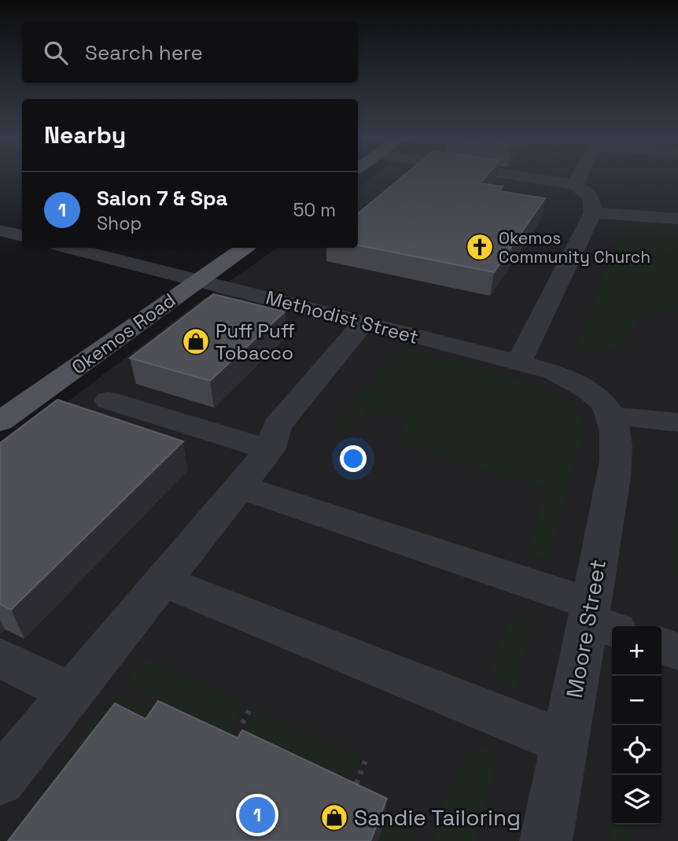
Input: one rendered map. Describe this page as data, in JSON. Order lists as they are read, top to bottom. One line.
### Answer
{"streets":{"main road":["Okemos Road"],"street":["Methodist Street","Moore Street"]},"crossings":[["Methodist Street","Okemos Road"],["Methodist Street","Moore Street"]],"places":{"church":["Okemos Community Church"],"shop":["Puff Puff Tobacco","Sandie Tailoring"]},"page":{"search":"Search here","heading":"Nearby","list":[{"mark":"1","name":"Salon 7 & Spa","note":"Shop","value":"50 m"}],"map_buttons":["+","−"],"pins":"1"}}
